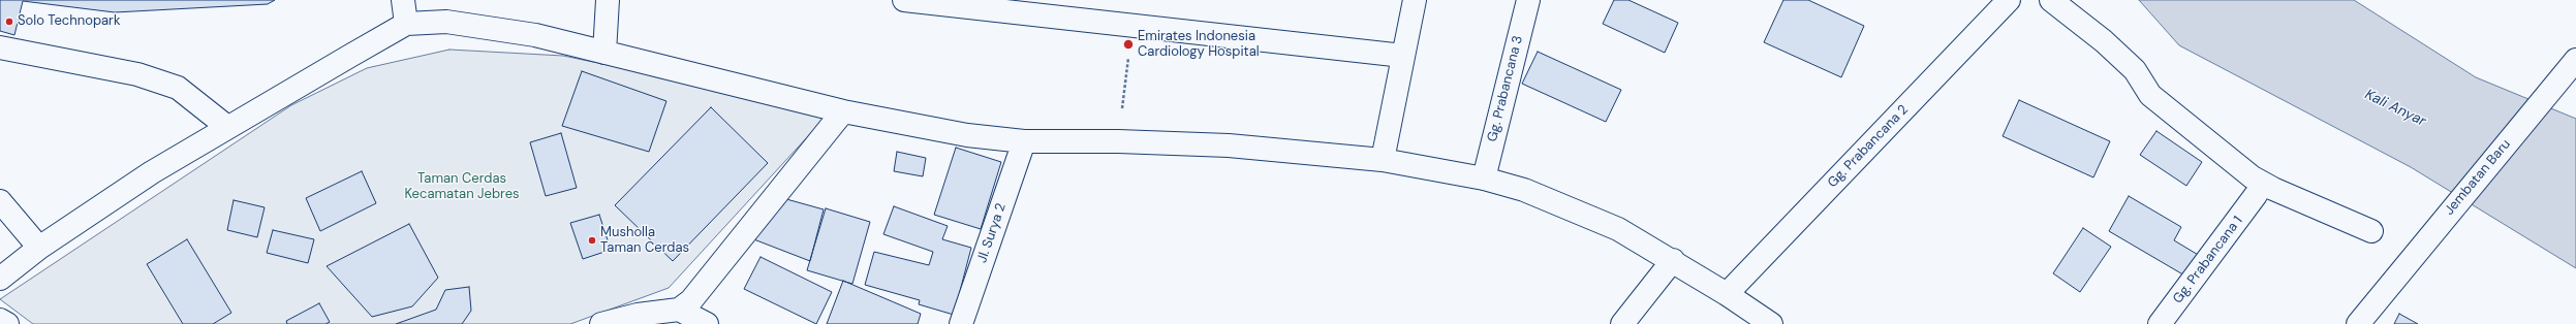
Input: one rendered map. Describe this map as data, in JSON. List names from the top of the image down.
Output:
{
  "streets": {
    "street": [
      "Gg. Prabancana 3",
      "Gg. Prabancana 2",
      "Jembatan Baru",
      "Jl. Surya 2",
      "Gg. Prabancana 1"
    ]
  },
  "water": ["Kali Anyar"],
  "parks": ["Taman Cerdas Kecamatan Jebres"],
  "places": ["Solo Technopark", "Emirates Indonesia Cardiology Hospital", "Musholla Taman Cerdas"]
}
